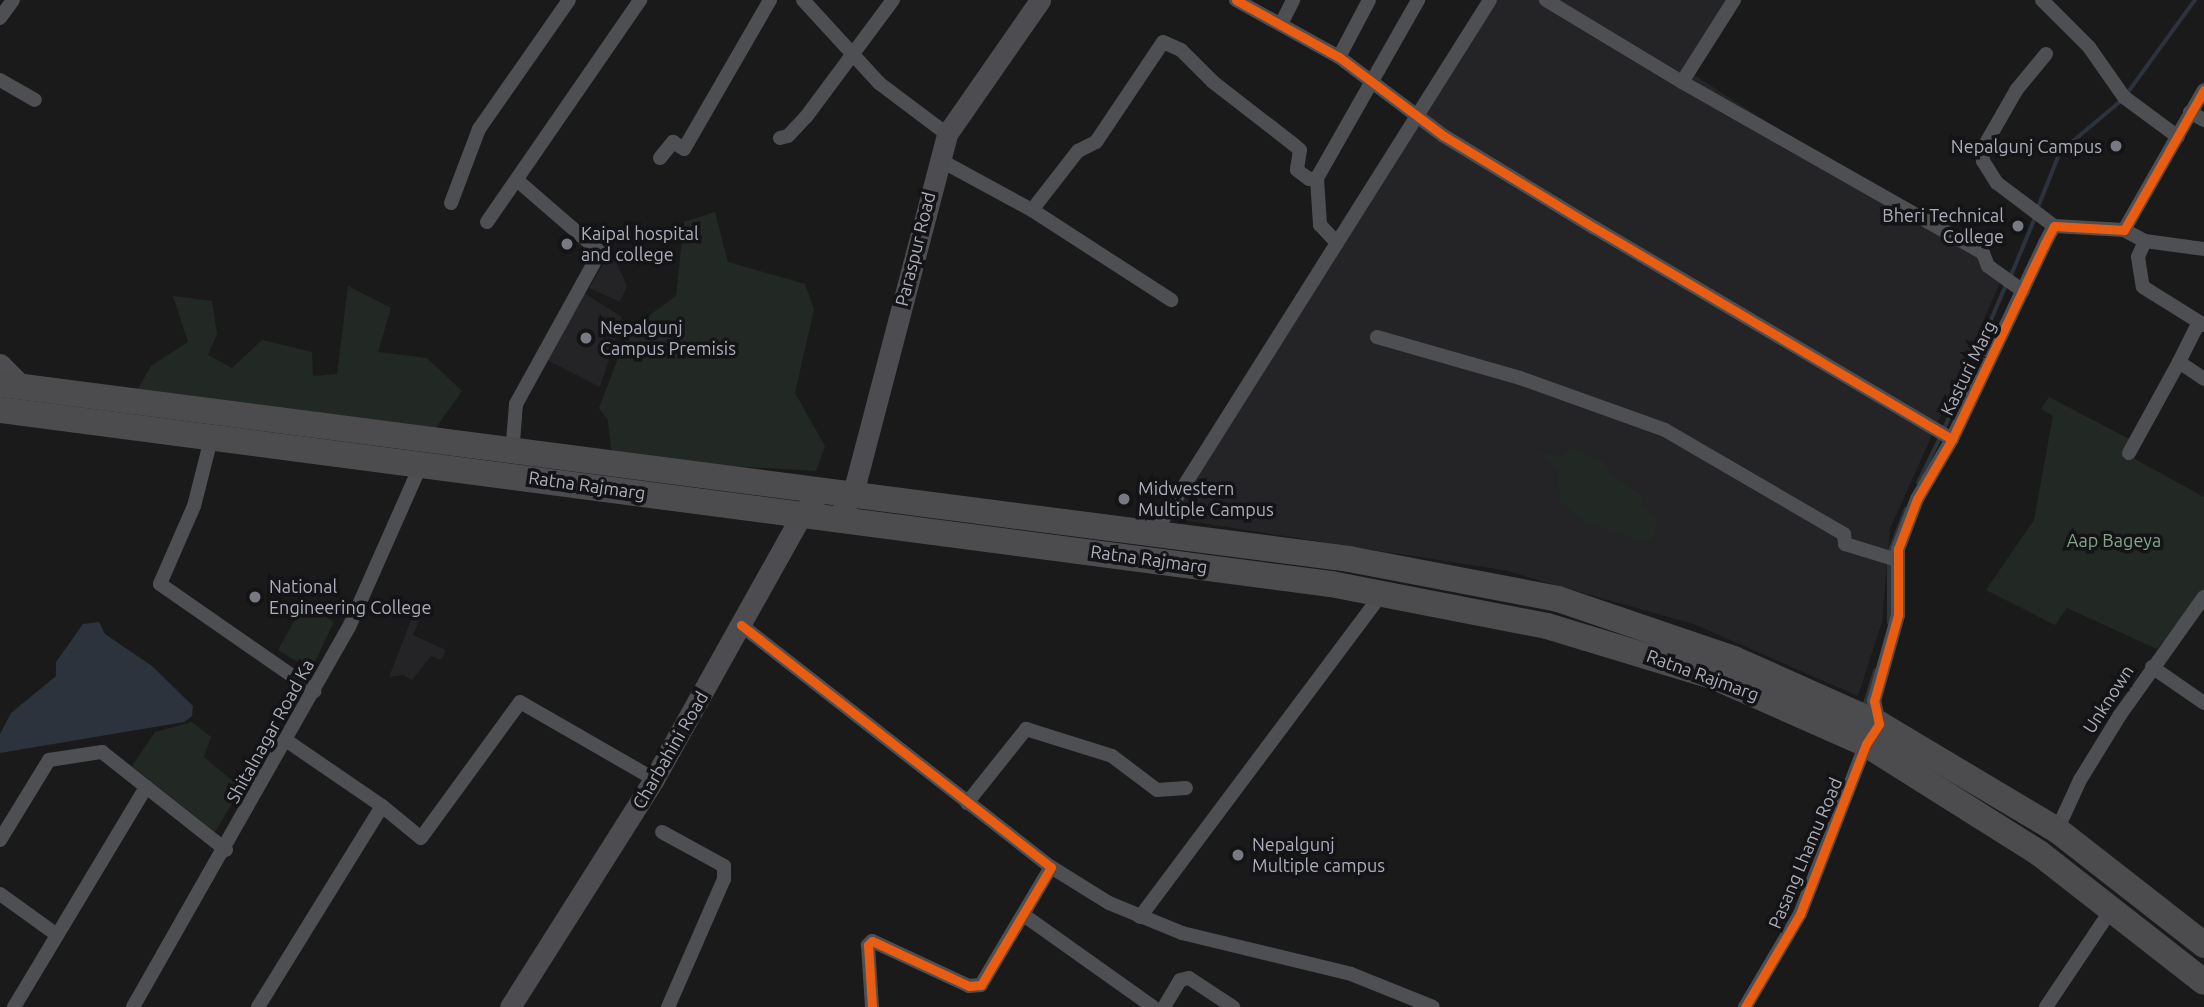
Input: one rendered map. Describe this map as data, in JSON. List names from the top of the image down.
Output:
{
  "streets": {
    "highway": ["Ratna Rajmarg"],
    "main road": ["Paraspur Road", "Charbahini Road"],
    "street": [
      "Kasturi Marg",
      "Unknown",
      "Shitalnagar Road Ka",
      "Pasang Lhamu Road"
    ]
  },
  "crossings": [
    ["Paraspur Road", "Ratna Rajmarg"],
    ["Kasturi Marg", "Ratna Rajmarg"],
    ["Kasturi Marg", "Pasang Lhamu Road"],
    ["Ratna Rajmarg", "Unknown"],
    ["Ratna Rajmarg", "Shitalnagar Road Ka"],
    ["Ratna Rajmarg", "Charbahini Road"],
    ["Ratna Rajmarg", "Pasang Lhamu Road"]
  ],
  "parks": ["Aap Bageya"],
  "places": [
    "Nepalgunj Campus",
    "Bheri Technical College",
    "Kaipal hospital and college",
    "Nepalgunj Campus Premisis",
    "Midwestern Multiple Campus",
    "National Engineering College",
    "Nepalgunj Multiple campus"
  ]
}
